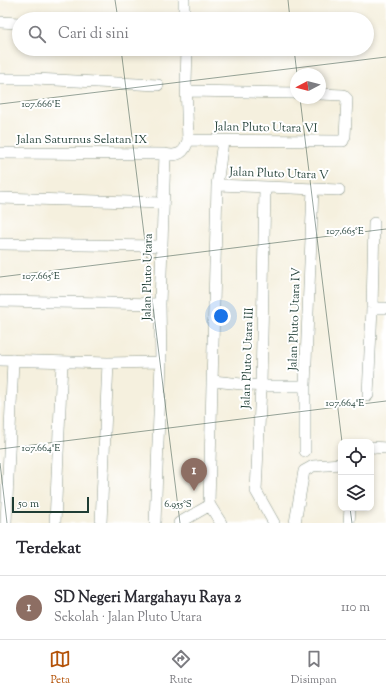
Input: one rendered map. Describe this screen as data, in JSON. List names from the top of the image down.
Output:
{
  "streets": {
    "street": [
      "Jalan Pluto Utara VI",
      "Jalan Saturnus Selatan IX",
      "Jalan Pluto Utara V",
      "Jalan Pluto Utara",
      "Jalan Pluto Utara IV",
      "Jalan Pluto Utara III"
    ]
  },
  "crossings": [
    ["Jalan Saturnus Selatan IX", "Jalan Pluto Utara"],
    ["Jalan Pluto Utara V", "Jalan Pluto Utara IV"],
    ["Jalan Pluto Utara V", "Jalan Pluto Utara III"]
  ],
  "scale_bar": "50 m",
  "north": "left",
  "page": {
    "search": "Cari di sini",
    "pins": "1",
    "scale": "50 m",
    "heading": "Terdekat",
    "list": [
      {
        "mark": "1",
        "name": "SD Negeri Margahayu Raya 2",
        "note": "Sekolah · Jalan Pluto Utara",
        "value": "110 m"
      }
    ],
    "nav": ["Peta", "Rute", "Disimpan"]
  },
  "coordinates": [
    "107.666°E",
    "107.665°E",
    "107.664°E",
    "6.955°S"
  ]
}
